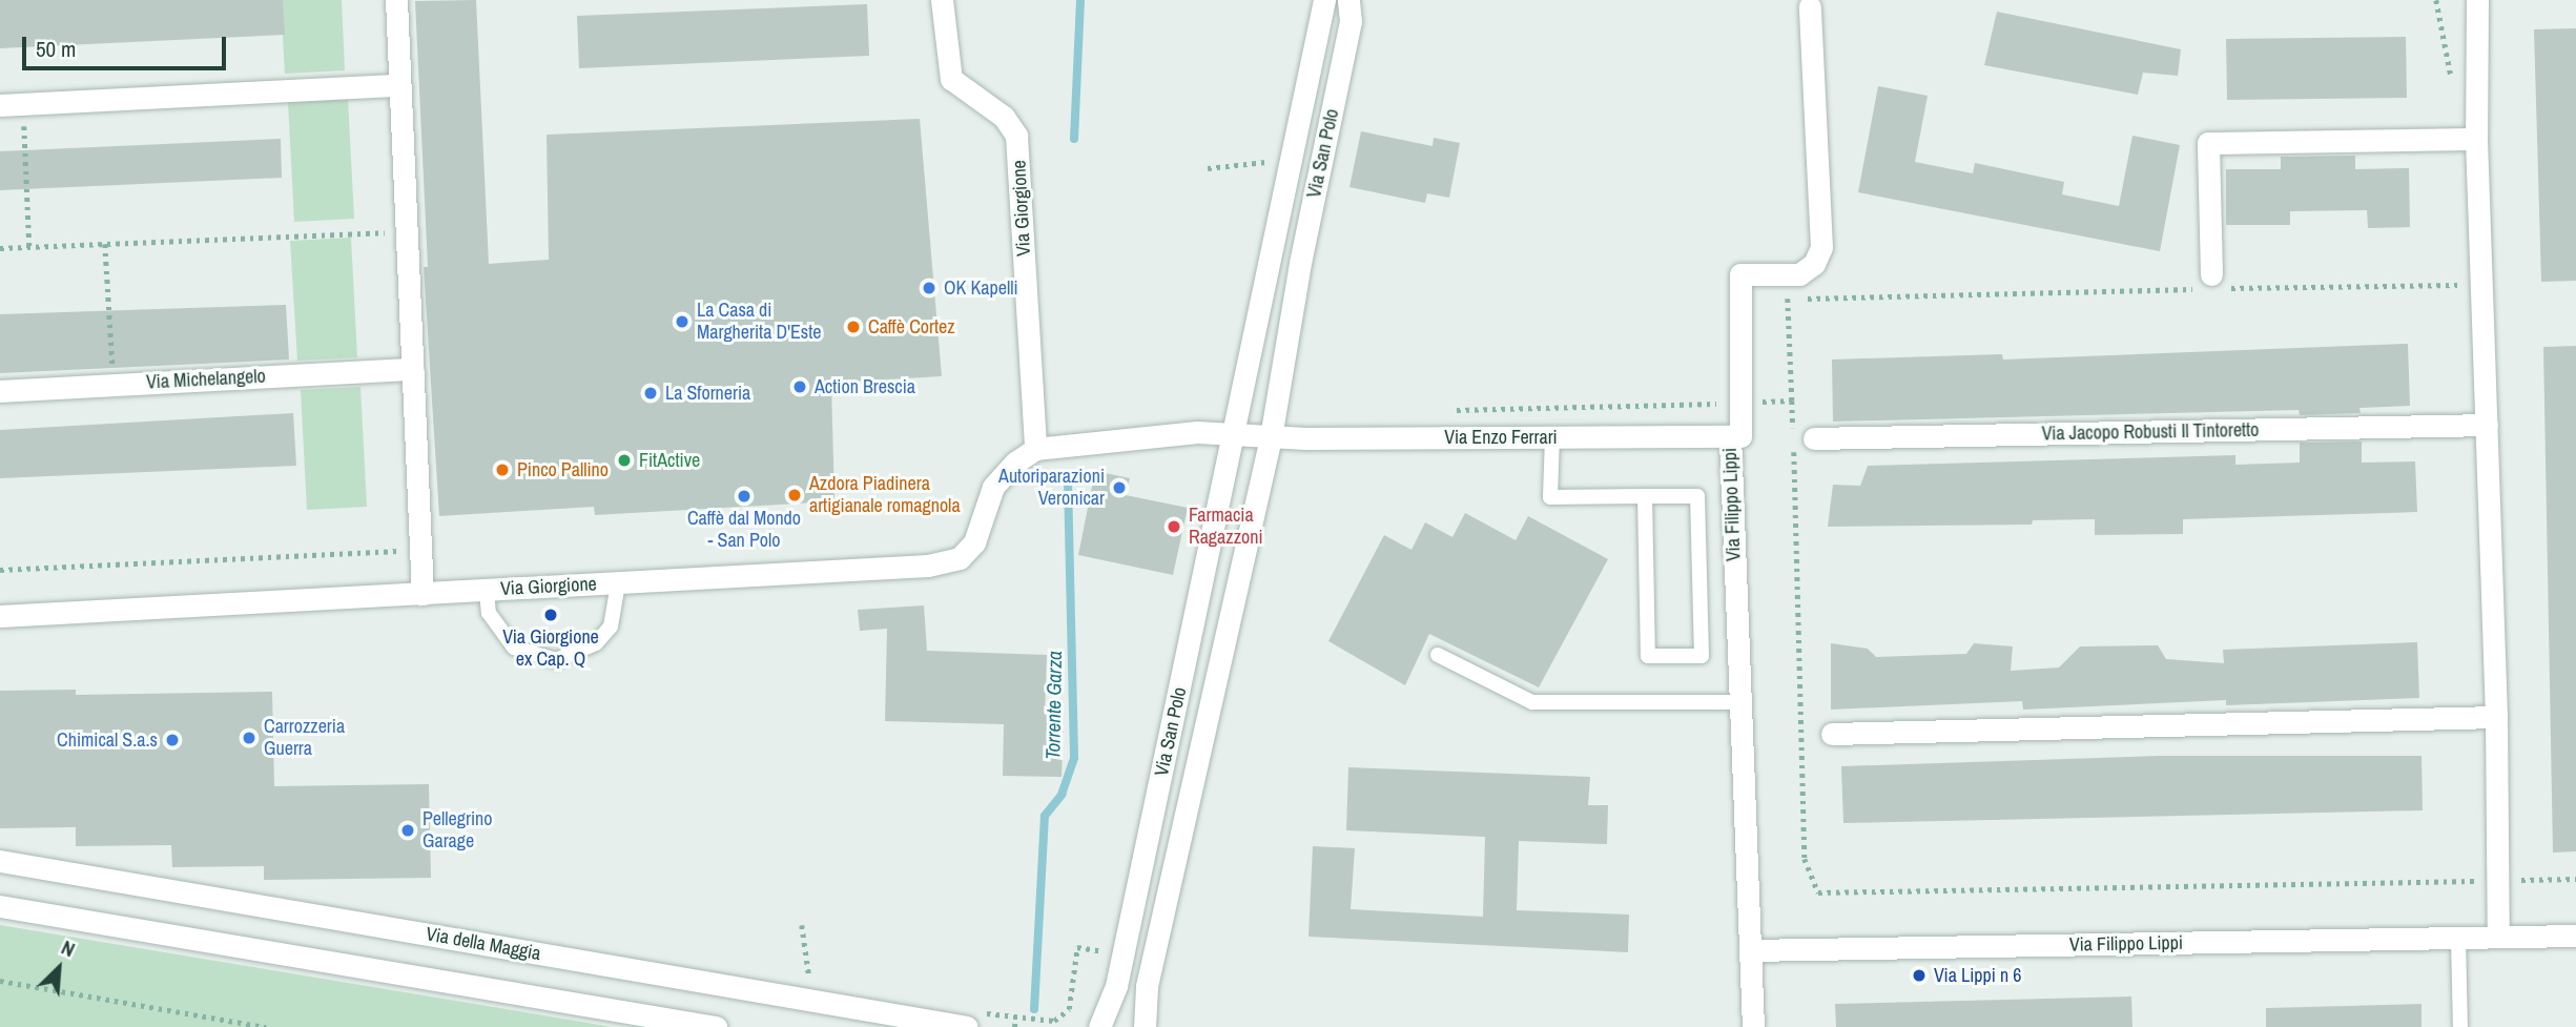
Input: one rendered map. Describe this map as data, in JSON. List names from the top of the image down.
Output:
{
  "streets": {
    "street": [
      "Via San Polo",
      "Via Giorgione",
      "Via Michelangelo",
      "Via Jacopo Robusti Il Tintoretto",
      "Via Enzo Ferrari",
      "Via Filippo Lippi",
      "Via della Maggia"
    ]
  },
  "crossings": [
    ["Via San Polo", "Via Enzo Ferrari"],
    ["Via Enzo Ferrari", "Via Filippo Lippi"]
  ],
  "water": ["Torrente Garza"],
  "places": [
    "OK Kapelli",
    "La Casa di Margherita D'Este",
    "Caffè Cortez",
    "Action Brescia",
    "La Sforneria",
    "FitActive",
    "Pinco Pallino",
    "Autoriparazioni Veronicar",
    "Azdora Piadinera artigianale romagnola",
    "Caffè dal Mondo - San Polo",
    "Farmacia Ragazzoni",
    "Via Giorgione ex Cap. Q",
    "Carrozzeria Guerra",
    "Chimical S.a.s",
    "Pellegrino Garage",
    "Via Lippi n 6"
  ],
  "scale_bar": "50 m",
  "north": "top right"
}
